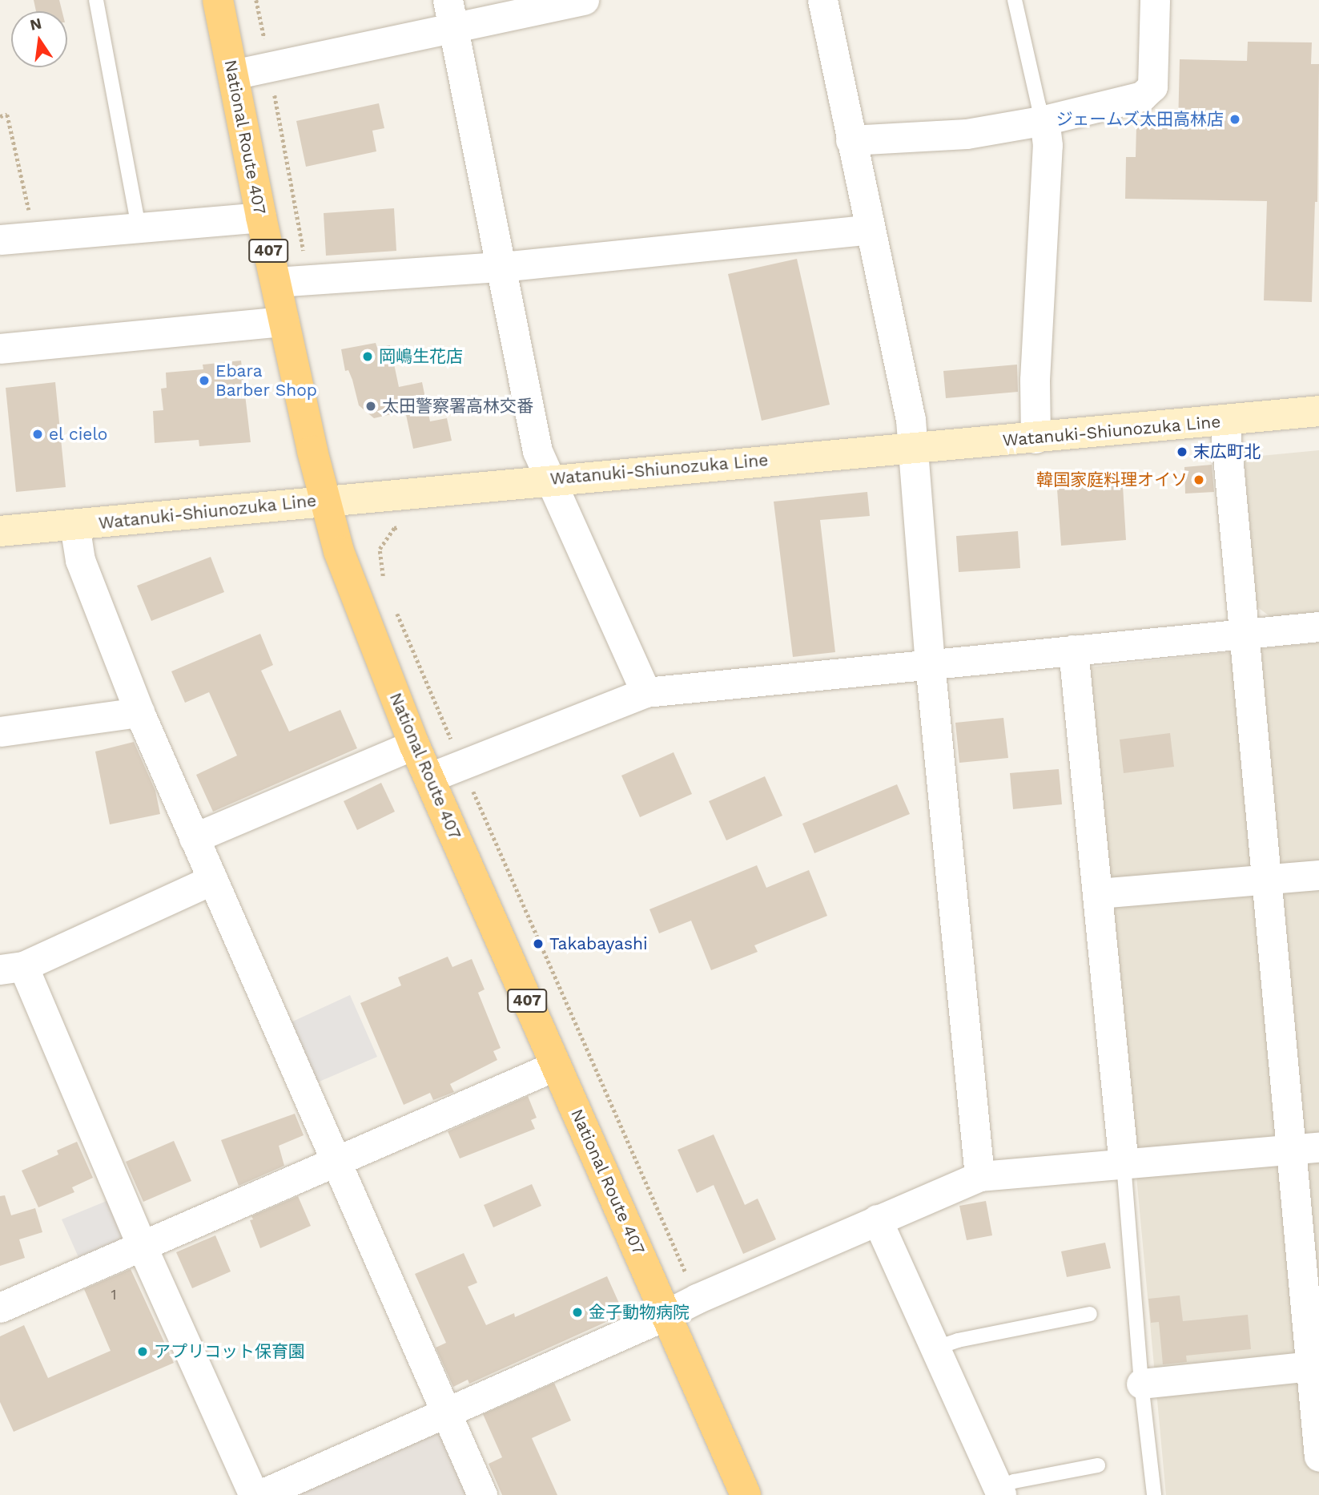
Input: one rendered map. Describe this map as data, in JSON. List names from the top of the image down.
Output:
{
  "streets": {
    "highway": ["National Route 407", "407"],
    "main road": ["Watanuki-Shiunozuka Line"]
  },
  "crossings": [
    ["National Route 407", "Watanuki-Shiunozuka Line"]
  ],
  "places": [
    "ジェームズ太田高林店",
    "岡嶋生花店",
    "Ebara Barber Shop",
    "太田警察署高林交番",
    "el cielo",
    "末広町北",
    "韓国家庭料理オイソ",
    "Takabayashi",
    "金子動物病院",
    "アプリコット保育園"
  ],
  "house_numbers": ["1"],
  "north": "top"
}
